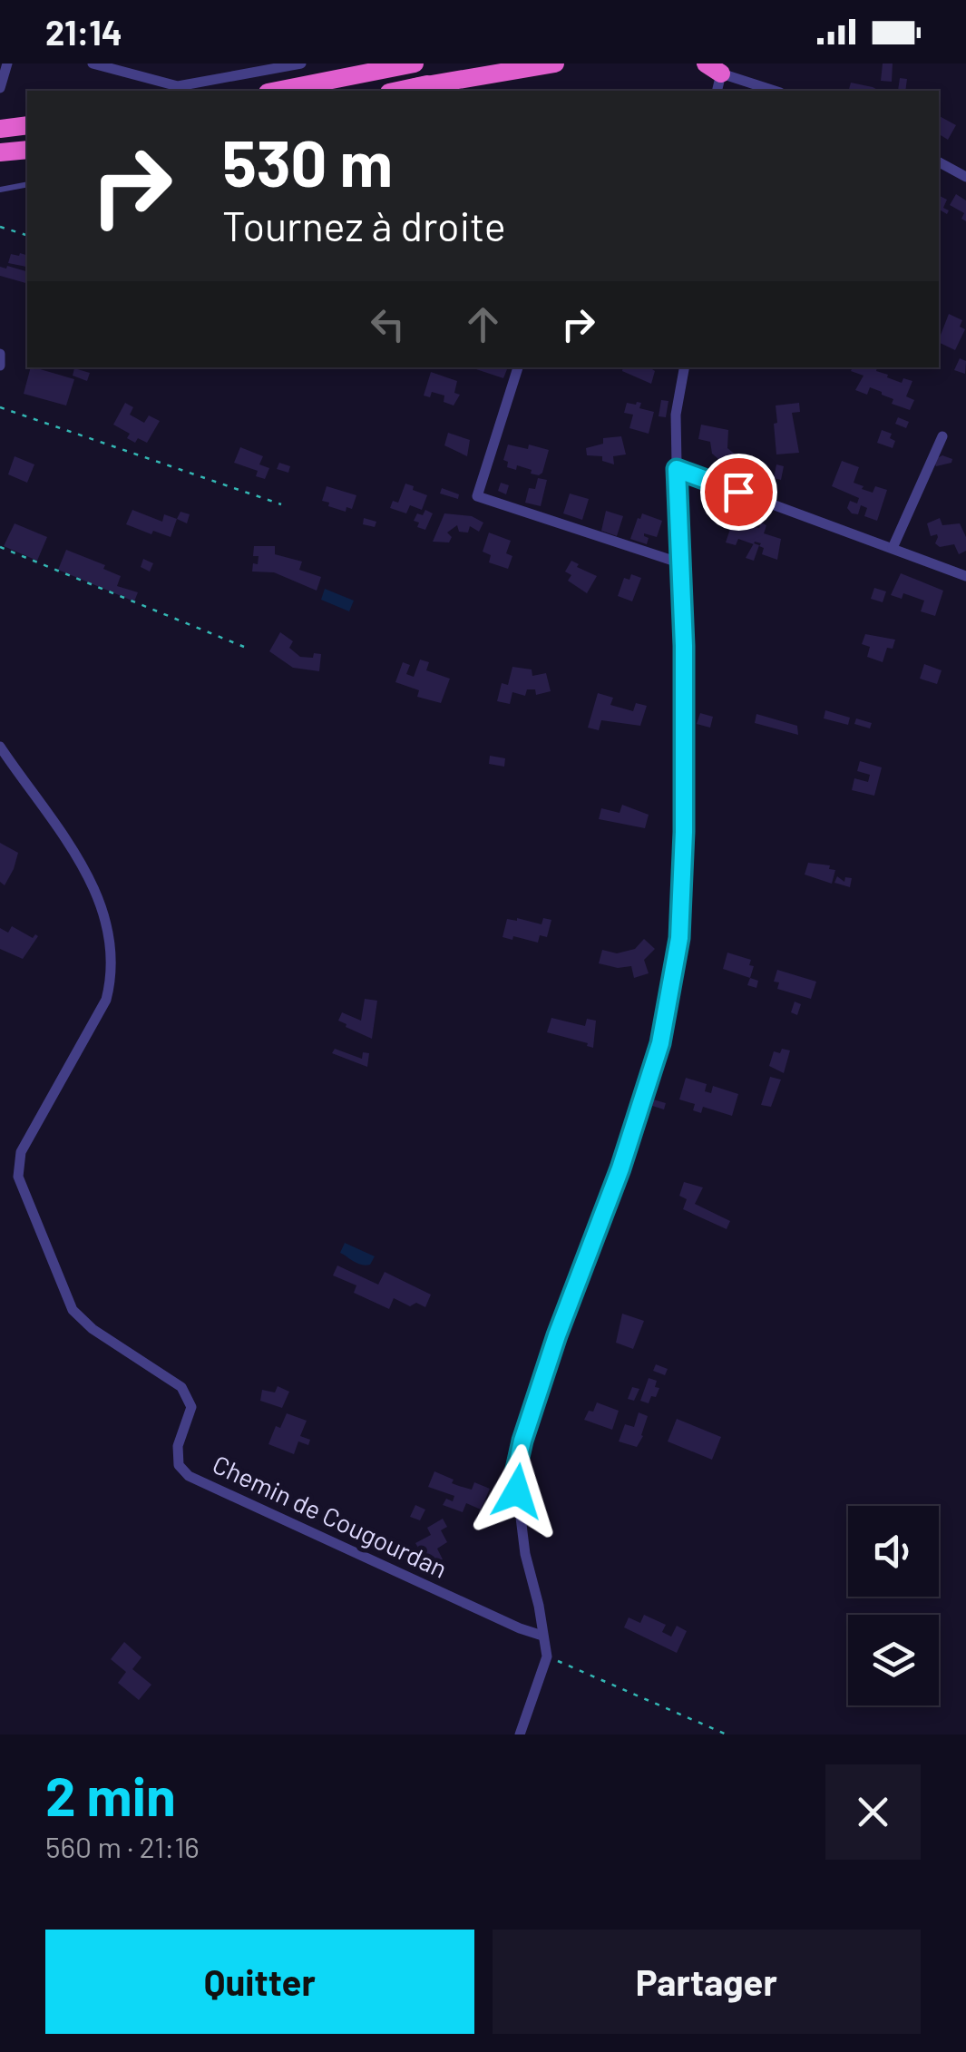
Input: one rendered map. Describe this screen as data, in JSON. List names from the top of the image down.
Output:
{
  "streets": {
    "street": ["Chemin de Cougourdan"]
  },
  "page": {
    "status": "21:14",
    "turn": ["530 m", "Tournez à droite"],
    "heading": ["2 min", "560 m · 21:16"],
    "buttons": ["Quitter", "Partager"]
  }
}
